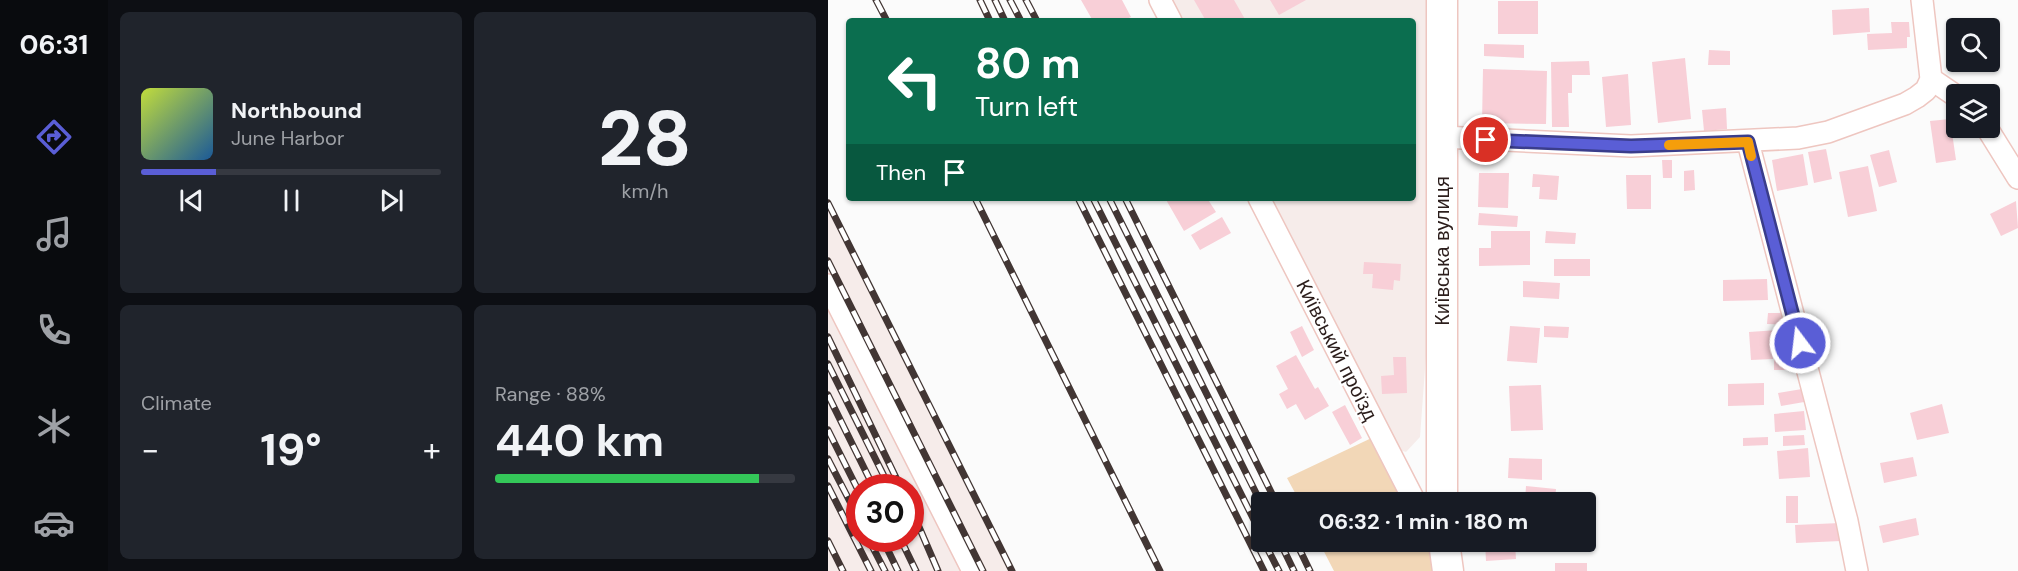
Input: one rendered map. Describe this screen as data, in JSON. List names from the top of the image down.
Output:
{
  "streets": {
    "street": ["Київська вулиця", "Київський проїзд"]
  },
  "page": {
    "tabs": "06:31",
    "tile": [
      ["28", "km/h"],
      "Climate",
      ["Range · 88%", "440 km"]
    ],
    "turn": ["80 m", "Turn left"],
    "song": ["Northbound", "June Harbor"],
    "then": "Then",
    "heat": ["−", "19°", "+"],
    "limit": "30",
    "trip": "06:32 · 1 min · 180 m"
  }
}
